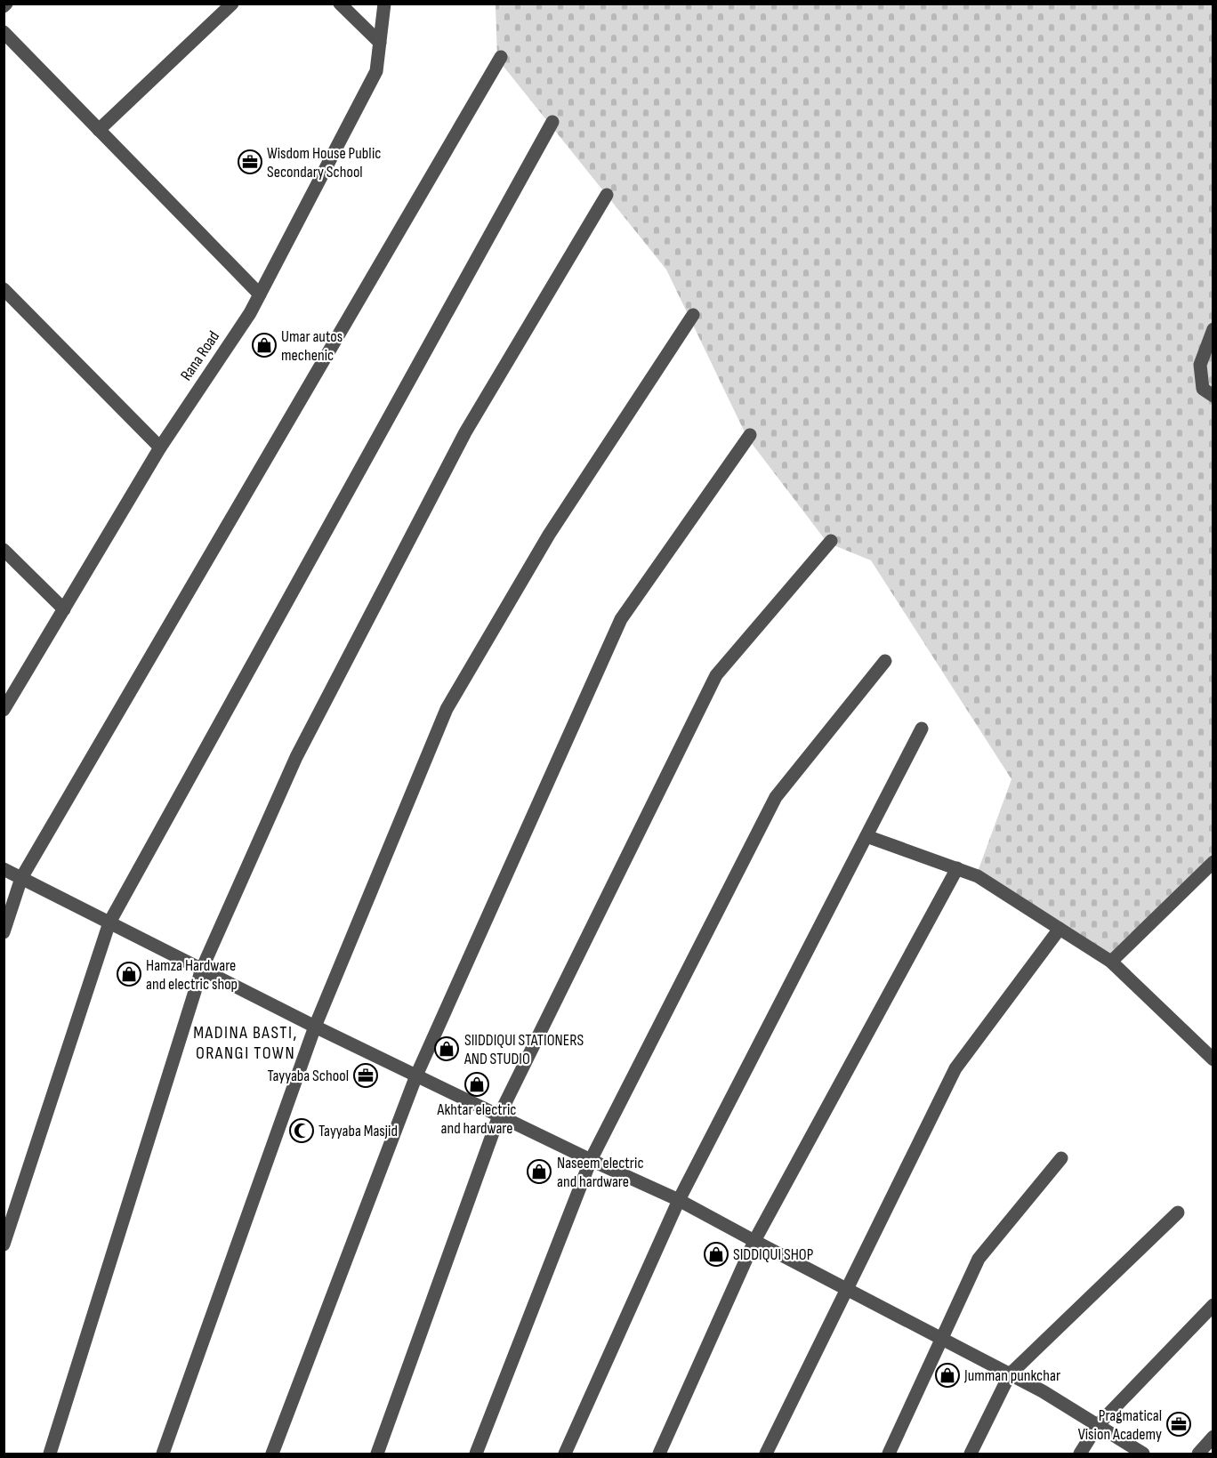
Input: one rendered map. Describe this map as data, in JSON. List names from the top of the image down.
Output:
{
  "streets": {
    "street": ["Rana Road"]
  },
  "districts": ["MADINA BASTI, ORANGI TOWN"],
  "places": {
    "office": ["Wisdom House Public Secondary School", "Tayyaba School", "Pragmatical Vision Academy"],
    "shop": [
      "Umar autos mechenic",
      "Hamza Hardware and electric shop",
      "SIIDDIQUI STATIONERS AND STUDIO",
      "Akhtar electric and hardware",
      "Naseem electric and hardware",
      "SIDDIQUI SHOP",
      "Jumman punkchar"
    ],
    "mosque": ["Tayyaba Masjid"]
  }
}
